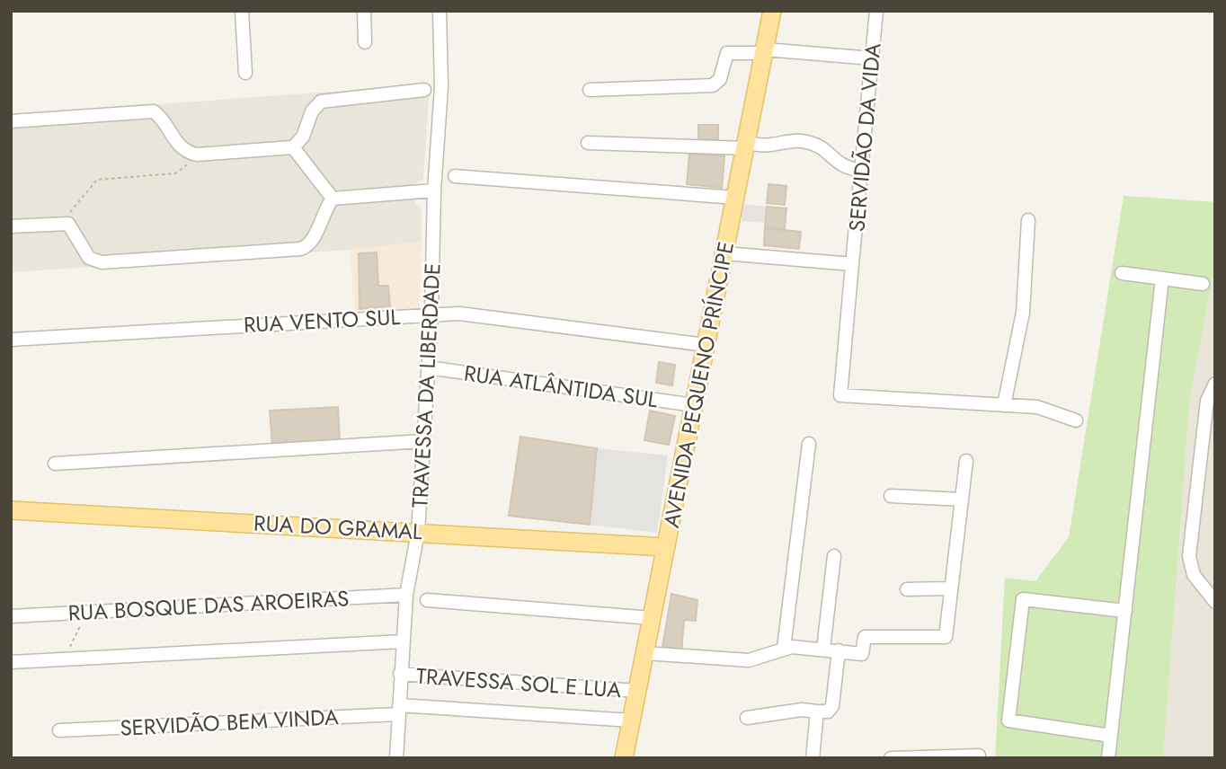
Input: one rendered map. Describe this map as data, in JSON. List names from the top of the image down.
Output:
{
  "streets": {
    "main road": ["AVENIDA PEQUENO PRÍNCIPE", "RUA DO GRAMAL"],
    "street": [
      "SERVIDÃO DA VIDA",
      "RUA VENTO SUL",
      "TRAVESSA DA LIBERDADE",
      "RUA ATLÂNTIDA SUL",
      "RUA BOSQUE DAS AROEIRAS",
      "TRAVESSA SOL E LUA",
      "SERVIDÃO BEM VINDA"
    ]
  },
  "crossings": [
    ["RUA VENTO SUL", "AVENIDA PEQUENO PRÍNCIPE"],
    ["RUA VENTO SUL", "TRAVESSA DA LIBERDADE"],
    ["AVENIDA PEQUENO PRÍNCIPE", "RUA ATLÂNTIDA SUL"],
    ["AVENIDA PEQUENO PRÍNCIPE", "RUA DO GRAMAL"],
    ["AVENIDA PEQUENO PRÍNCIPE", "TRAVESSA SOL E LUA"],
    ["AVENIDA PEQUENO PRÍNCIPE", "SERVIDÃO BEM VINDA"],
    ["TRAVESSA DA LIBERDADE", "RUA ATLÂNTIDA SUL"],
    ["TRAVESSA DA LIBERDADE", "RUA DO GRAMAL"],
    ["TRAVESSA DA LIBERDADE", "RUA BOSQUE DAS AROEIRAS"],
    ["TRAVESSA DA LIBERDADE", "TRAVESSA SOL E LUA"],
    ["TRAVESSA DA LIBERDADE", "SERVIDÃO BEM VINDA"]
  ]
}
